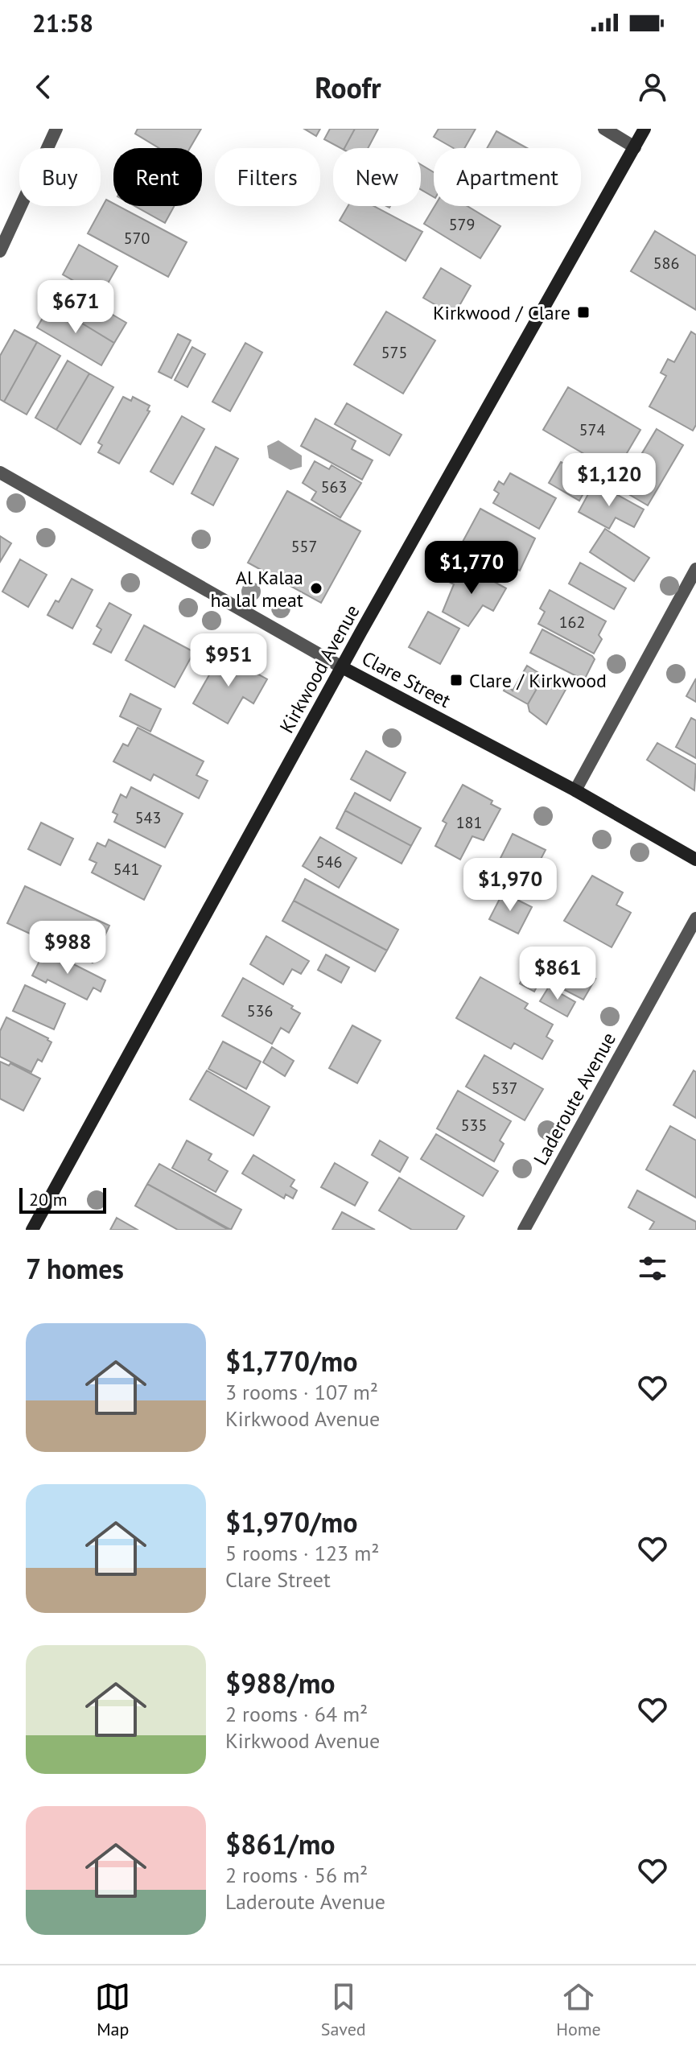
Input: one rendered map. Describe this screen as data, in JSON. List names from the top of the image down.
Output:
{
  "streets": {
    "main road": ["Kirkwood Avenue", "Clare Street"],
    "street": ["Laderoute Avenue"]
  },
  "crossings": [
    ["Kirkwood Avenue", "Clare Street"]
  ],
  "places": {
    "transit": ["Kirkwood / Clare", "Clare / Kirkwood"],
    "other": ["Al Kalaa ha lal meat"]
  },
  "house_numbers": [
    "579",
    "570",
    "586",
    "575",
    "574",
    "563",
    "557",
    "162",
    "543",
    "181",
    "546",
    "541",
    "536",
    "537",
    "535"
  ],
  "scale_bar": "20 m",
  "page": {
    "status": "21:58",
    "header": "Roofr",
    "chip": [
      "Buy",
      "Rent",
      "Filters",
      "New",
      "Apartment"
    ],
    "price": [
      "$671",
      "$1,120",
      "$1,770",
      "$951",
      "$1,970",
      "$988",
      "$861"
    ],
    "scale": "20 m",
    "heading": "7 homes",
    "list": [
      {
        "name": "$1,770/mo",
        "note": "3 rooms · 107 m² · Kirkwood Avenue"
      },
      {
        "name": "$1,970/mo",
        "note": "5 rooms · 123 m² · Clare Street"
      },
      {
        "name": "$988/mo",
        "note": "2 rooms · 64 m² · Kirkwood Avenue"
      },
      {
        "name": "$861/mo",
        "note": "2 rooms · 56 m² · Laderoute Avenue"
      }
    ],
    "tabs": ["Map", "Saved", "Home"]
  }
}
